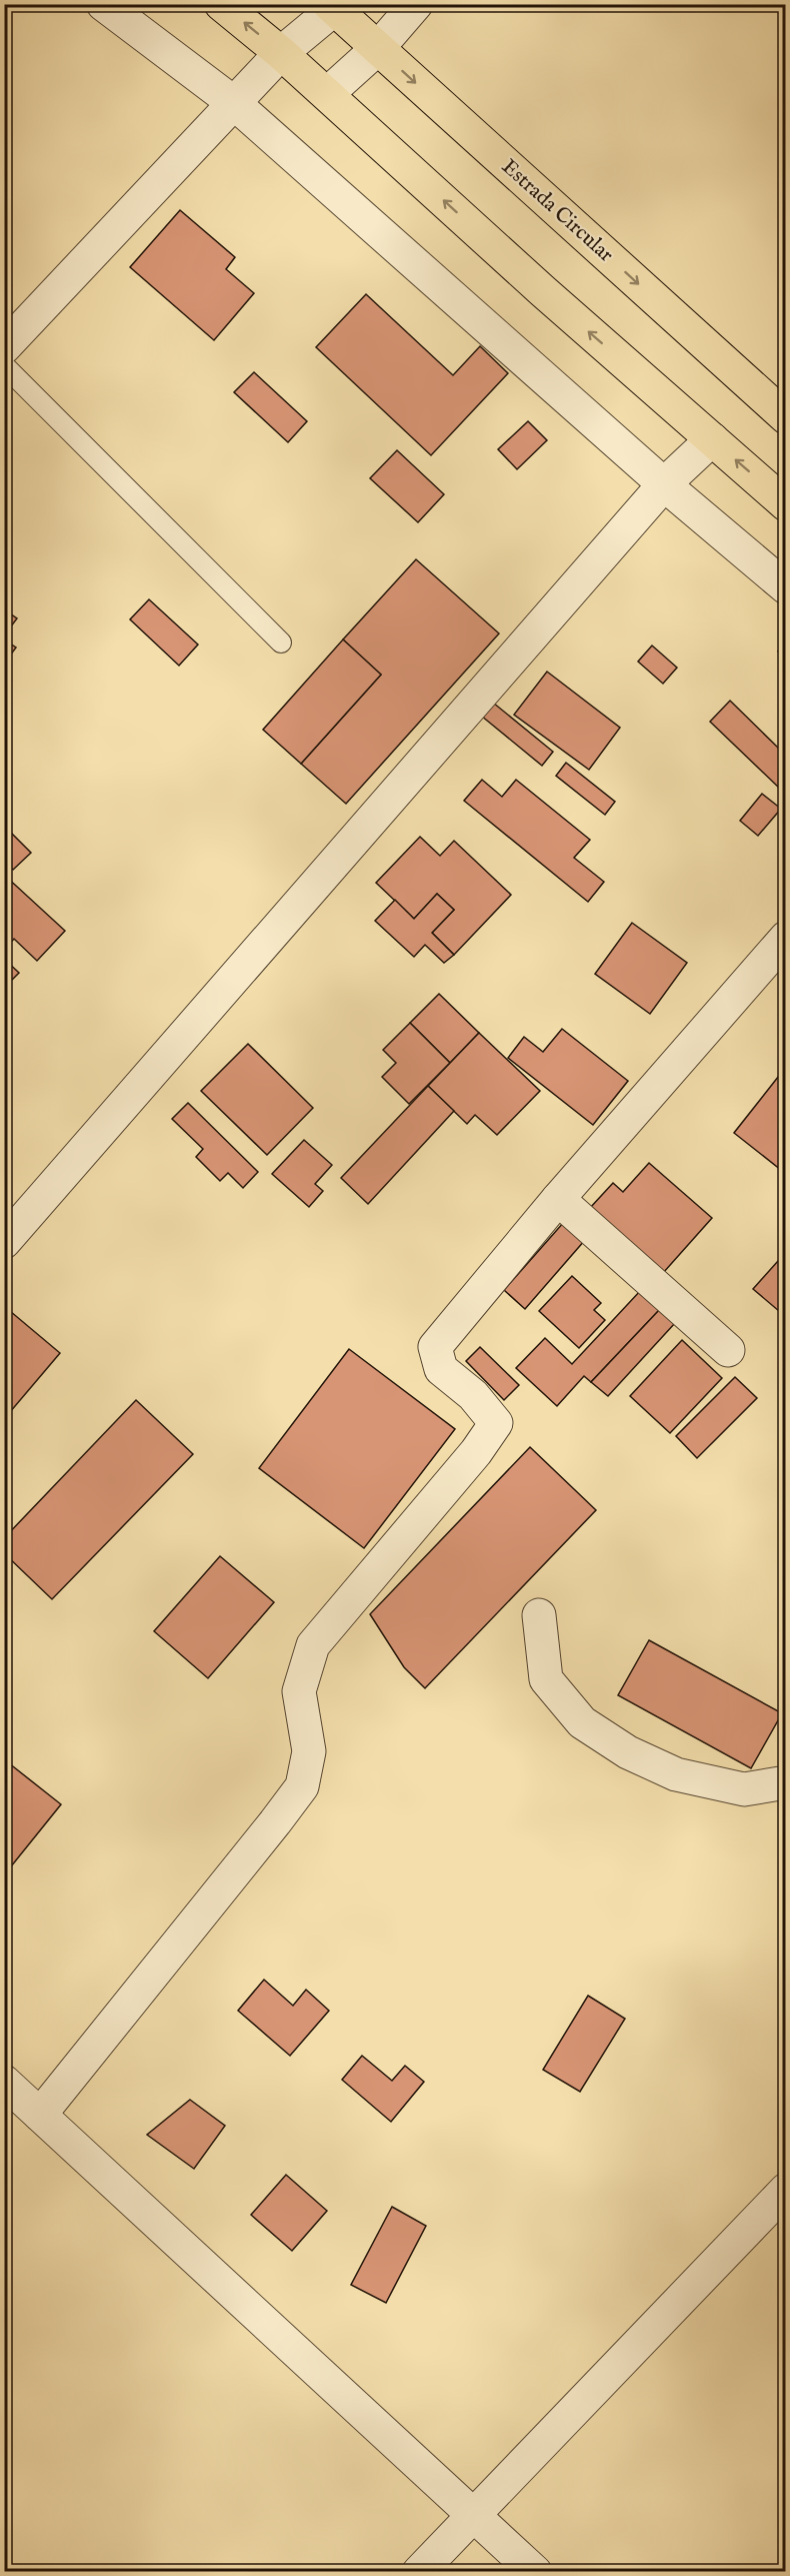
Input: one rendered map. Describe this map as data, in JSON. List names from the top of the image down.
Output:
{
  "streets": {
    "main road": ["Estrada Circular"]
  }
}
